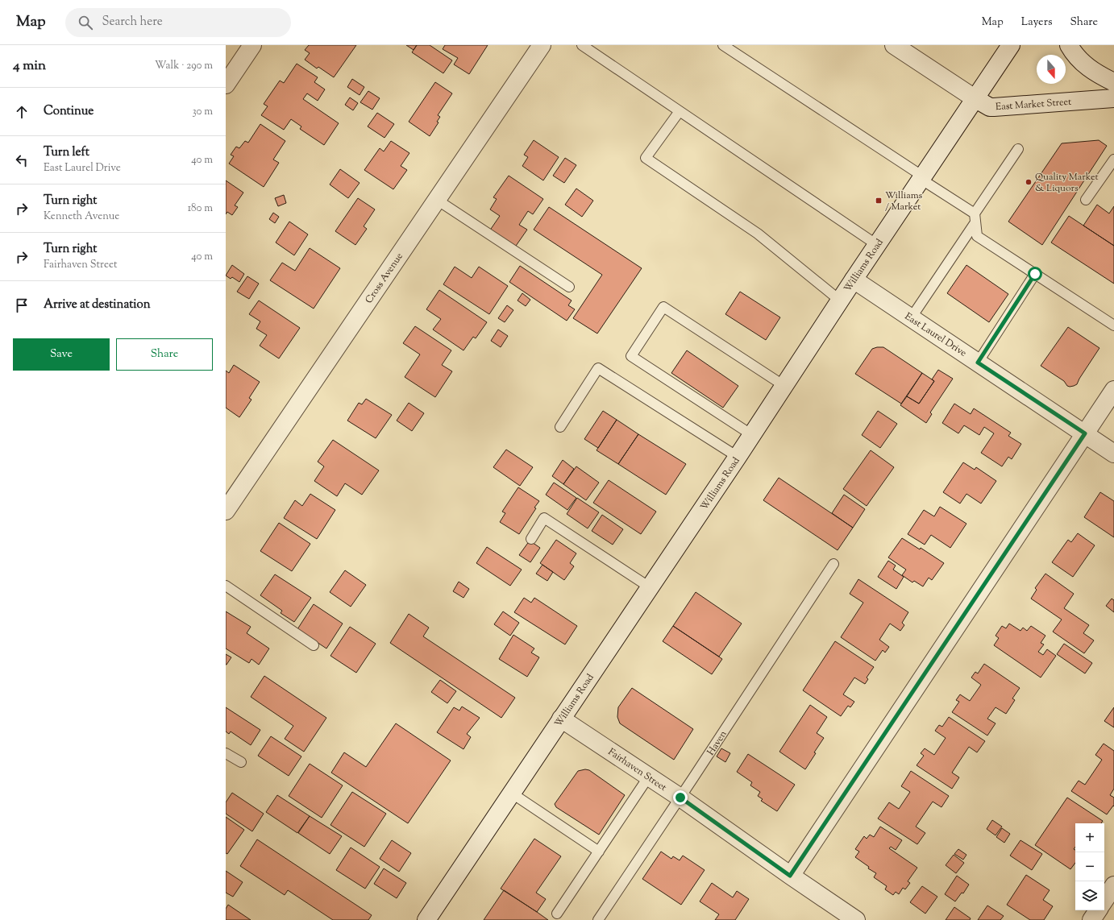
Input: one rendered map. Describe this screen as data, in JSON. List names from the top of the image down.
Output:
{
  "streets": {
    "street": [
      "East Market Street",
      "Williams Road",
      "Cross Avenue",
      "East Laurel Drive",
      "Fairhaven Street"
    ],
    "lane": ["Haven"]
  },
  "crossings": [
    ["East Market Street", "Williams Road"],
    ["Williams Road", "East Laurel Drive"],
    ["Williams Road", "Fairhaven Street"],
    ["Haven", "Fairhaven Street"]
  ],
  "places": {
    "other": ["Quality Market & Liquors"],
    "transit": ["Williams / Market"]
  },
  "north": "bottom",
  "page": {
    "header": "Map",
    "search": "Search here",
    "nav": ["Map", "Layers", "Share"],
    "heading": ["4 min", "Walk · 290 m"],
    "list": [
      ["Continue", "30 m"],
      ["Turn left", "East Laurel Drive", "40 m"],
      ["Turn right", "Kenneth Avenue", "180 m"],
      ["Turn right", "Fairhaven Street", "40 m"],
      "Arrive at destination"
    ],
    "buttons": ["Save", "Share"],
    "map_buttons": ["+", "−"]
  }
}
